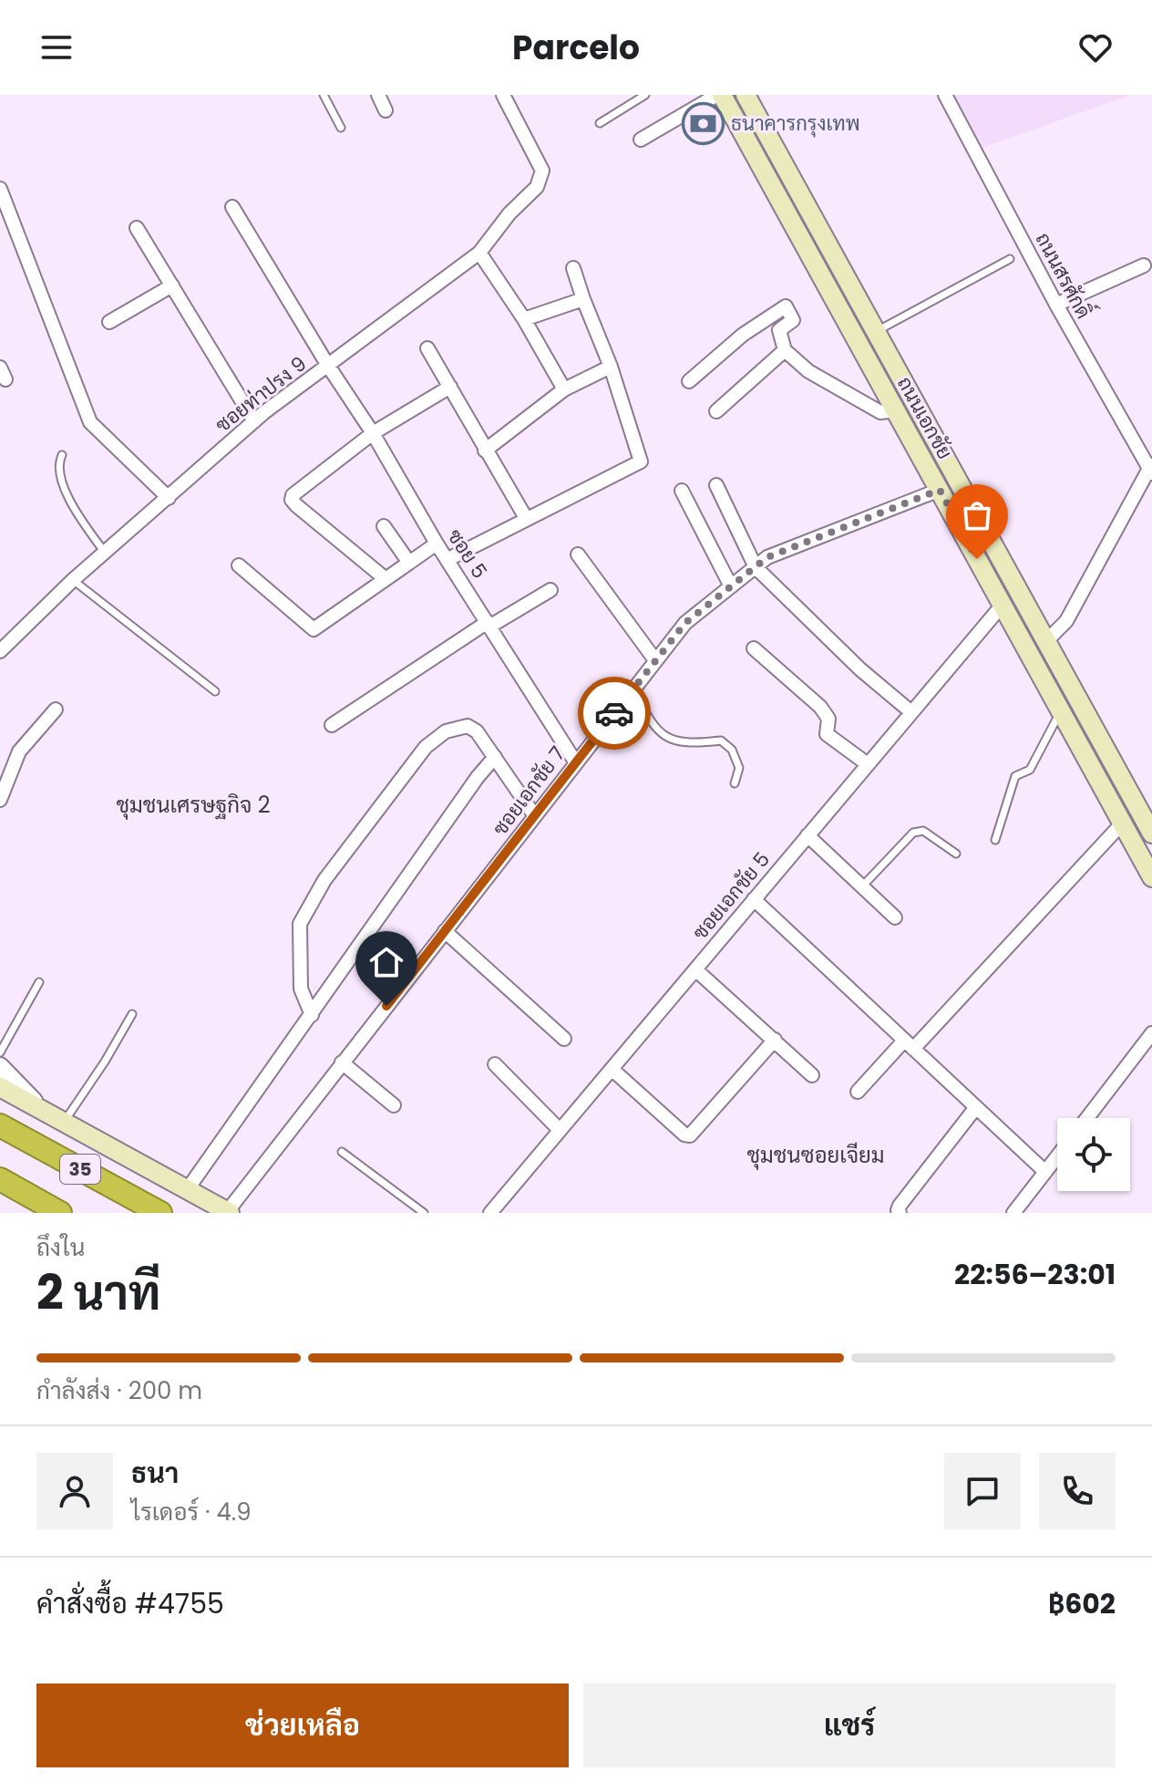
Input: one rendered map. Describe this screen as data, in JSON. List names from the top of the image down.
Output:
{
  "streets": {
    "highway": ["35"],
    "main road": ["ถนนเอกชัย"],
    "street": [
      "ถนนสรศักดิ์",
      "ซอยท่าปรง 9",
      "ซอย 5",
      "ซอยเอกชัย 7",
      "ซอยเอกชัย 5"
    ]
  },
  "crossings": [
    ["ซอยท่าปรง 9", "ซอย 5"],
    ["ถนนเอกชัย", "ซอยเอกชัย 7"],
    ["ถนนเอกชัย", "ซอยเอกชัย 5"],
    ["ซอย 5", "ซอยเอกชัย 7"],
    ["ซอยเอกชัย 7", "35"]
  ],
  "districts": ["ชุมชนเศรษฐกิจ 2", "ชุมชนซอยเจียม"],
  "places": {
    "bank": ["ธนาคารกรุงเทพ"]
  },
  "page": {
    "header": "Parcelo",
    "heading": ["2 นาที", "ถึงใน", "22:56–23:01"],
    "panel": [
      "ธนา",
      "ไรเดอร์ · 4.9",
      "คำสั่งซื้อ #4755",
      "฿602"
    ],
    "bar": "กำลังส่ง · 200 m",
    "buttons": ["ช่วยเหลือ", "แชร์"]
  }
}
